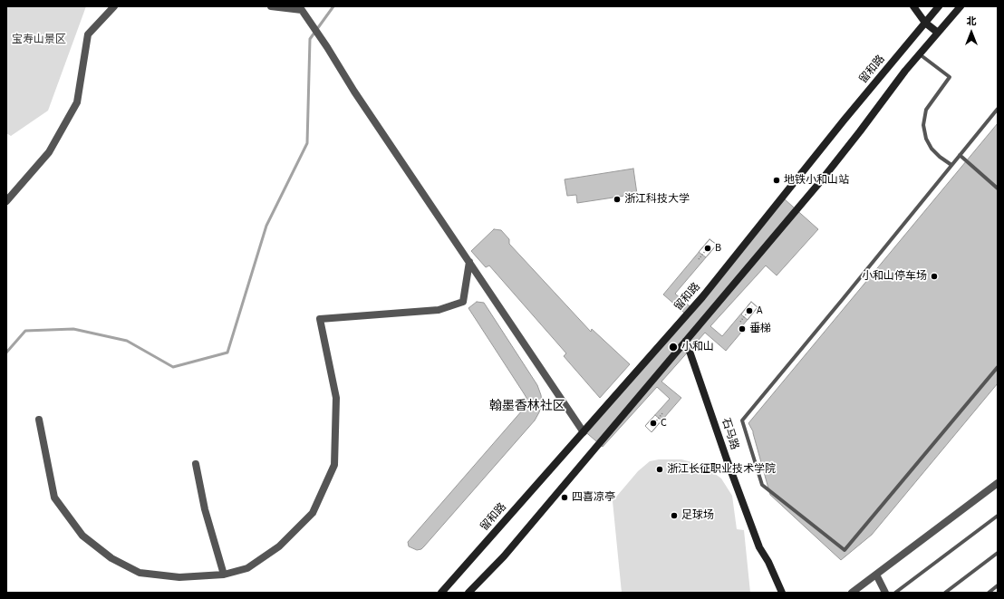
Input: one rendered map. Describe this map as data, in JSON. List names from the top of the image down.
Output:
{
  "streets": {
    "main road": ["留和路", "石马路"]
  },
  "districts": ["翰墨香林社区"],
  "parks": ["宝寿山景区"],
  "places": [
    "地铁小和山站",
    "浙江科技大学",
    "B",
    "小和山停车场",
    "A",
    "垂梯",
    "小和山",
    "C",
    "浙江长征职业技术学院",
    "四喜凉亭",
    "足球场"
  ],
  "north": "top"
}
